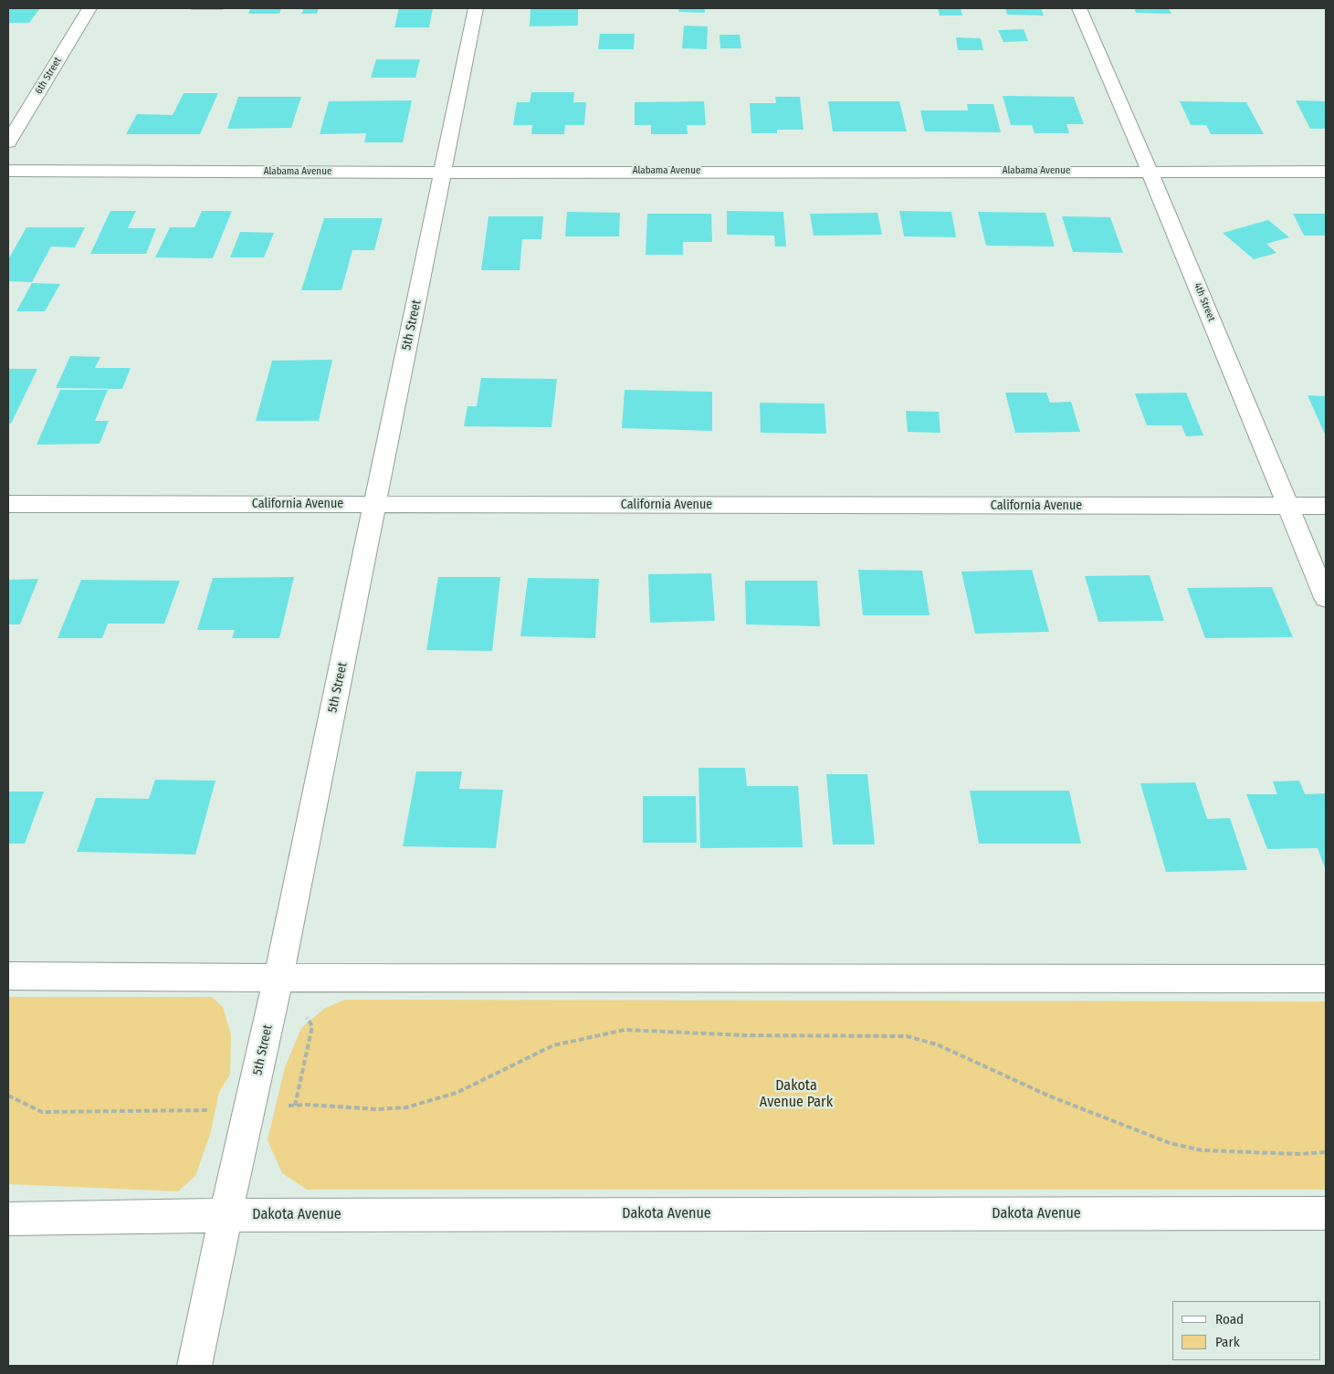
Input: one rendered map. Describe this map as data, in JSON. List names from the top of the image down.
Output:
{
  "streets": {
    "street": [
      "6th Street",
      "Alabama Avenue",
      "4th Street",
      "5th Street",
      "California Avenue",
      "Dakota Avenue"
    ]
  },
  "crossings": [
    ["Alabama Avenue", "4th Street"],
    ["Alabama Avenue", "5th Street"],
    ["4th Street", "California Avenue"],
    ["5th Street", "California Avenue"],
    ["5th Street", "Dakota Avenue"]
  ],
  "parks": ["Dakota Avenue Park"],
  "legend": ["Road", "Park"]
}
